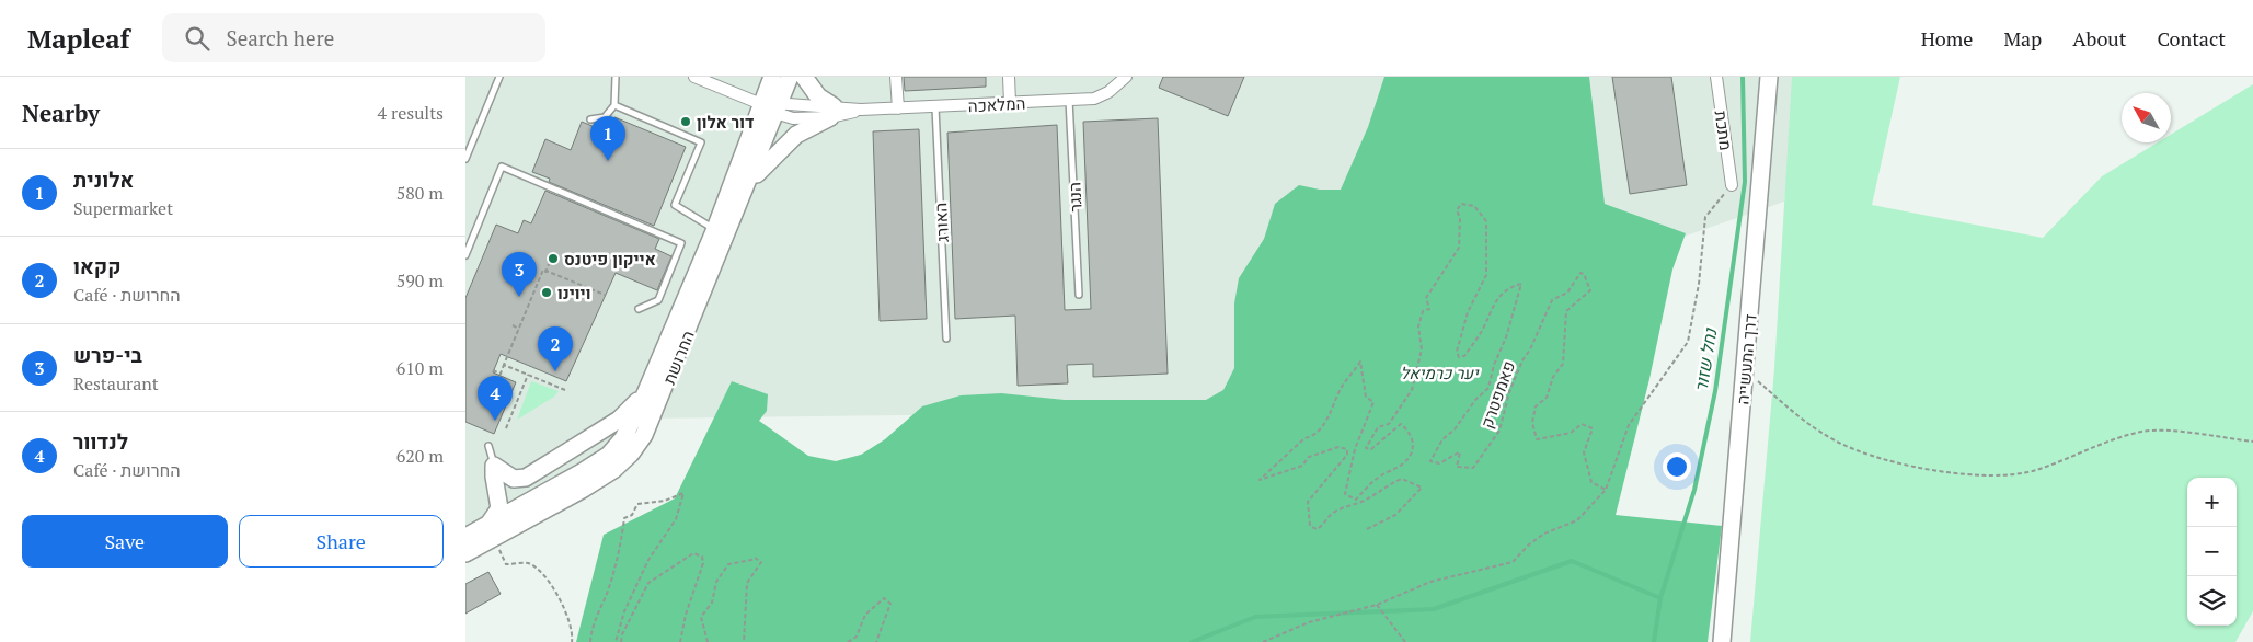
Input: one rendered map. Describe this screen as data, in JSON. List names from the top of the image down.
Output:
{
  "streets": {
    "street": [
      "המלאכה",
      "מתכת",
      "החרושת",
      "דרך התעשייה"
    ],
    "lane": ["הנגר", "האורג"],
    "path": ["פאמפטרק"]
  },
  "crossings": [
    ["המלאכה", "הנגר"],
    ["המלאכה", "האורג"],
    ["המלאכה", "החרושת"]
  ],
  "water": ["נחל שזור"],
  "parks": ["יער כרמיאל"],
  "places": ["דור אלון", "אייקון פיטנס", "ויוינו"],
  "north": "top left",
  "page": {
    "header": "Mapleaf",
    "search": "Search here",
    "nav": [
      "Home",
      "Map",
      "About",
      "Contact"
    ],
    "heading": ["Nearby", "4 results"],
    "pins": [
      "1",
      "3",
      "2",
      "4"
    ],
    "list": [
      {
        "mark": "1",
        "name": "אלונית",
        "note": "Supermarket",
        "value": "580 m"
      },
      {
        "mark": "2",
        "name": "קקאו",
        "note": "Café · החרושת",
        "value": "590 m"
      },
      {
        "mark": "3",
        "name": "בי-פרש",
        "note": "Restaurant",
        "value": "610 m"
      },
      {
        "mark": "4",
        "name": "לנדוור",
        "note": "Café · החרושת",
        "value": "620 m"
      }
    ],
    "map_buttons": ["+", "−"],
    "buttons": ["Save", "Share"]
  }
}
